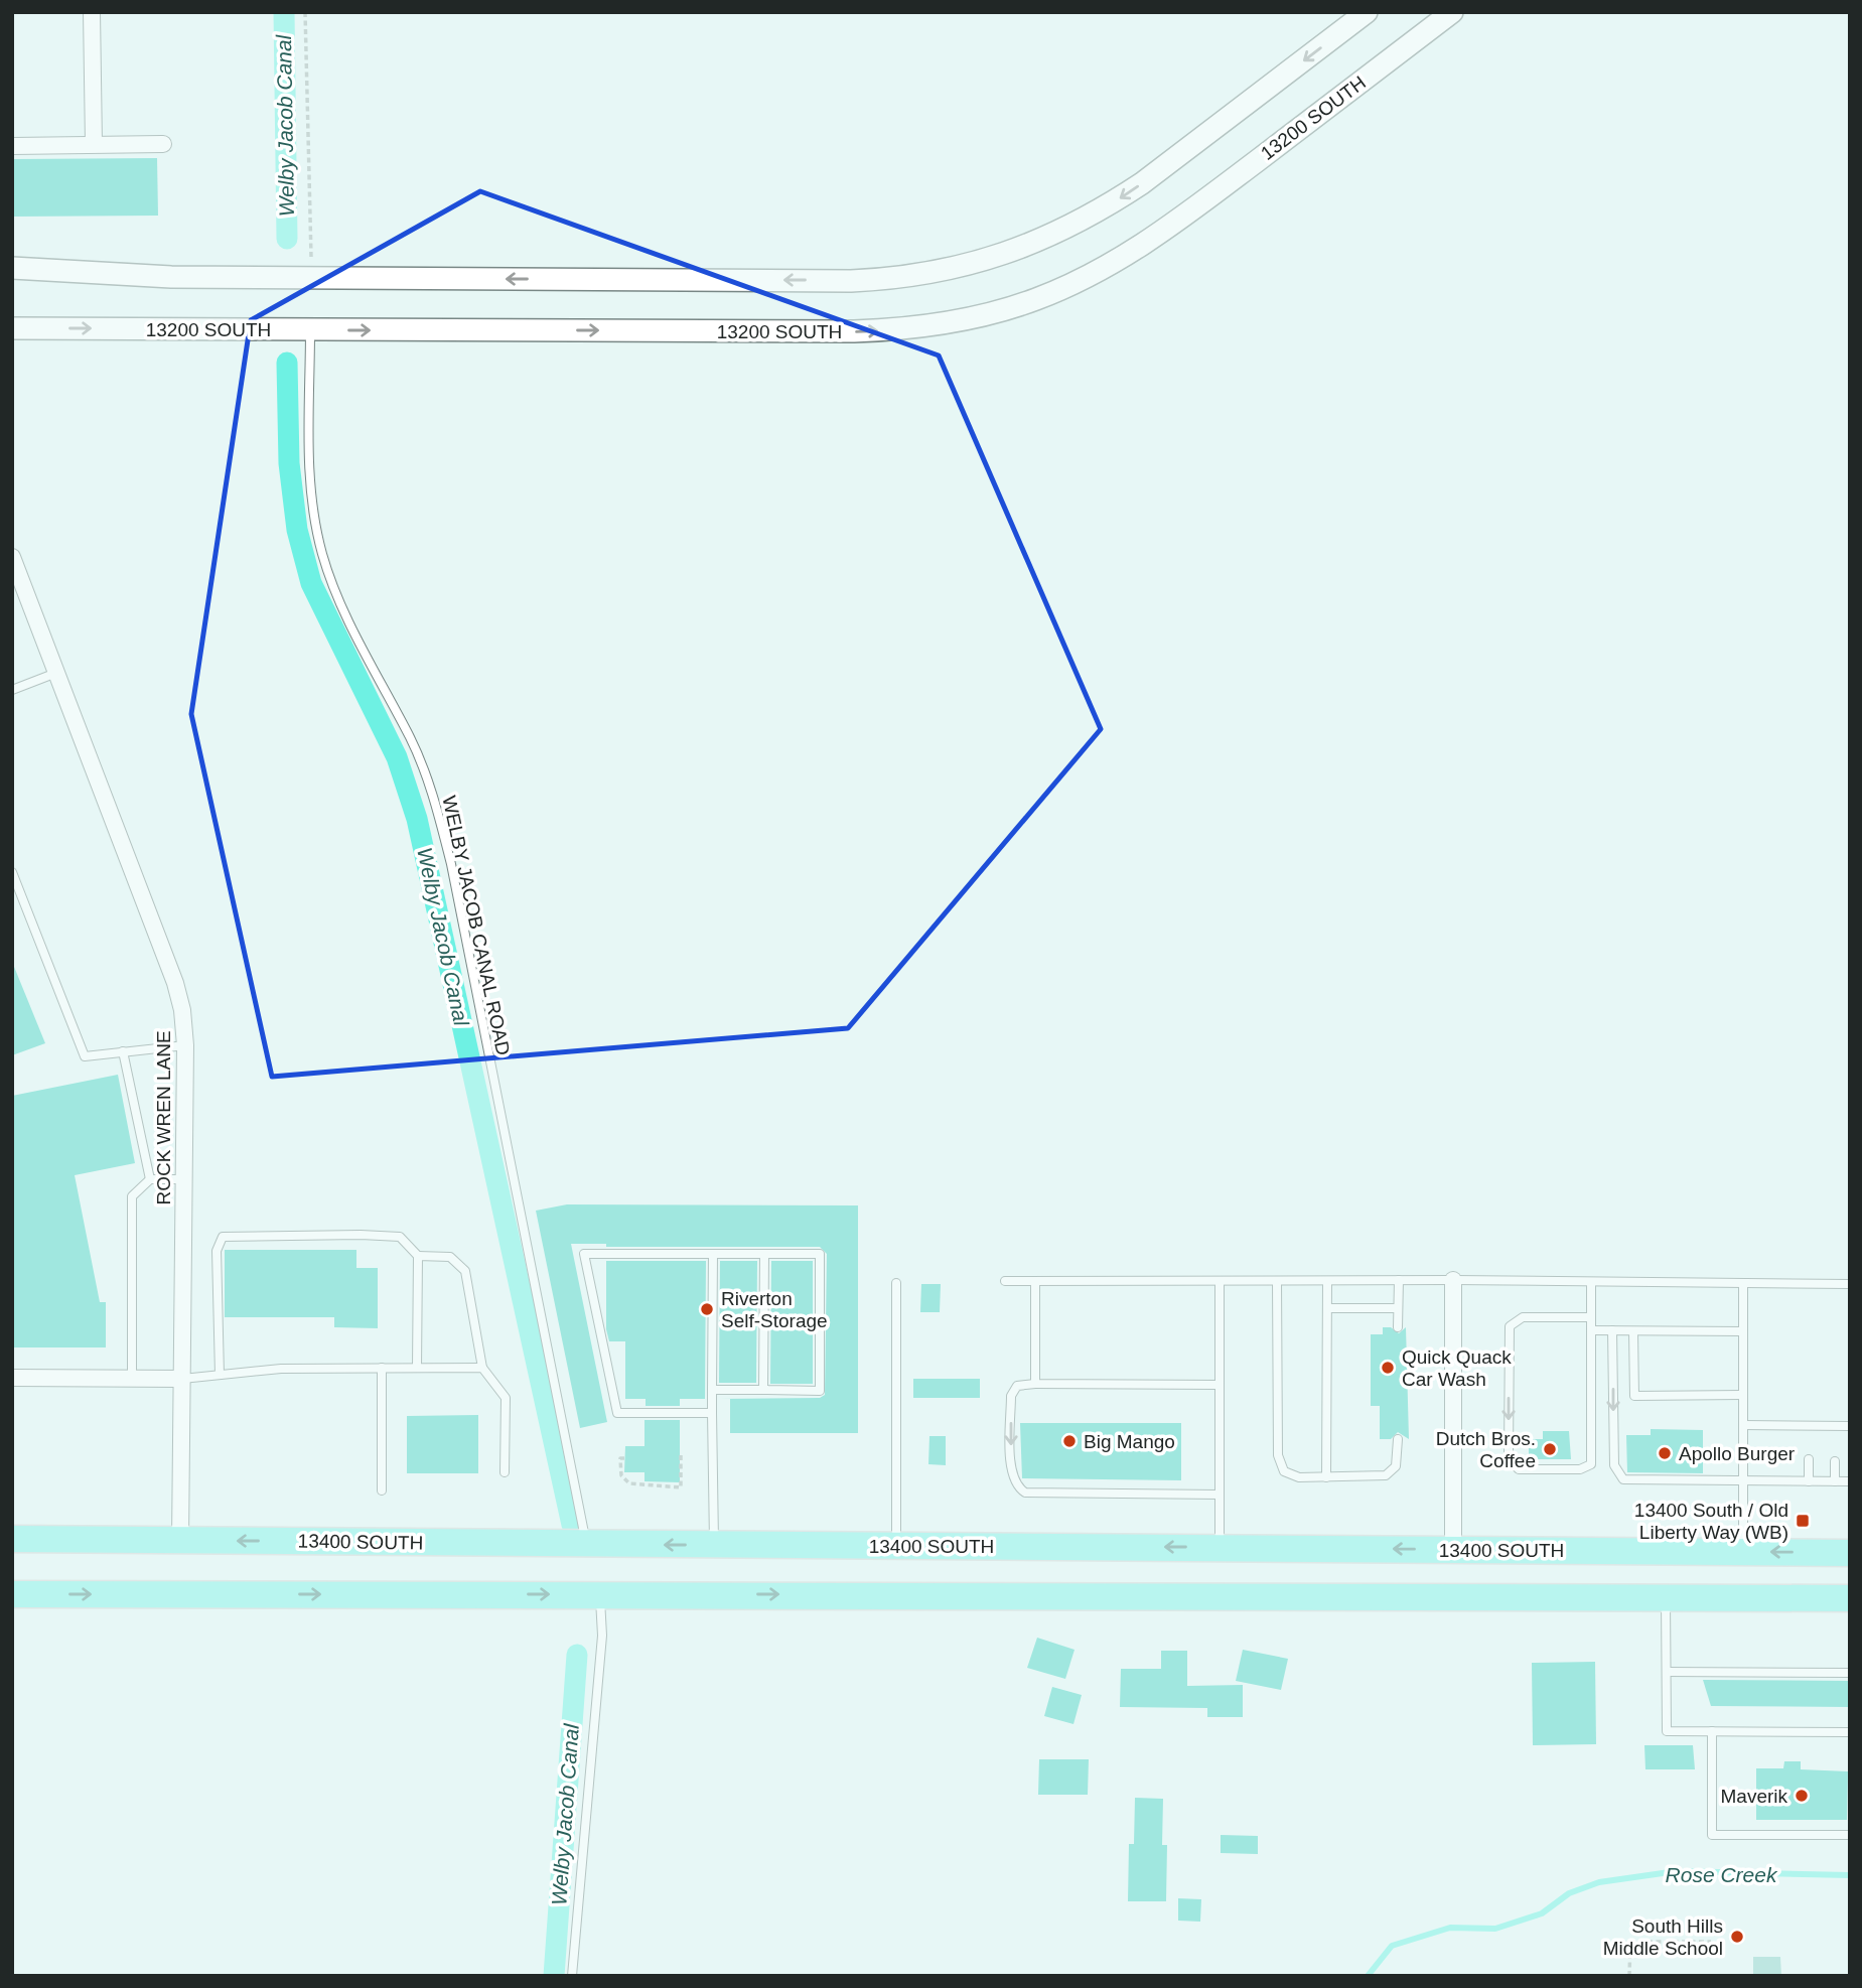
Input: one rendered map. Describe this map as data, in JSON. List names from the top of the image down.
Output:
{
  "streets": {
    "main road": ["13400 SOUTH"],
    "street": ["13200 SOUTH", "ROCK WREN LANE"],
    "lane": ["WELBY JACOB CANAL ROAD"]
  },
  "crossings": [
    ["13200 SOUTH", "WELBY JACOB CANAL ROAD"],
    ["WELBY JACOB CANAL ROAD", "13400 SOUTH"],
    ["ROCK WREN LANE", "13400 SOUTH"]
  ],
  "water": ["Welby Jacob Canal", "Rose Creek"],
  "places": {
    "other": [
      "Riverton Self-Storage",
      "Quick Quack Car Wash",
      "Big Mango",
      "Dutch Bros. Coffee",
      "Apollo Burger",
      "Maverik",
      "South Hills Middle School"
    ],
    "transit": ["13400 South / Old Liberty Way (WB)"]
  }
}
